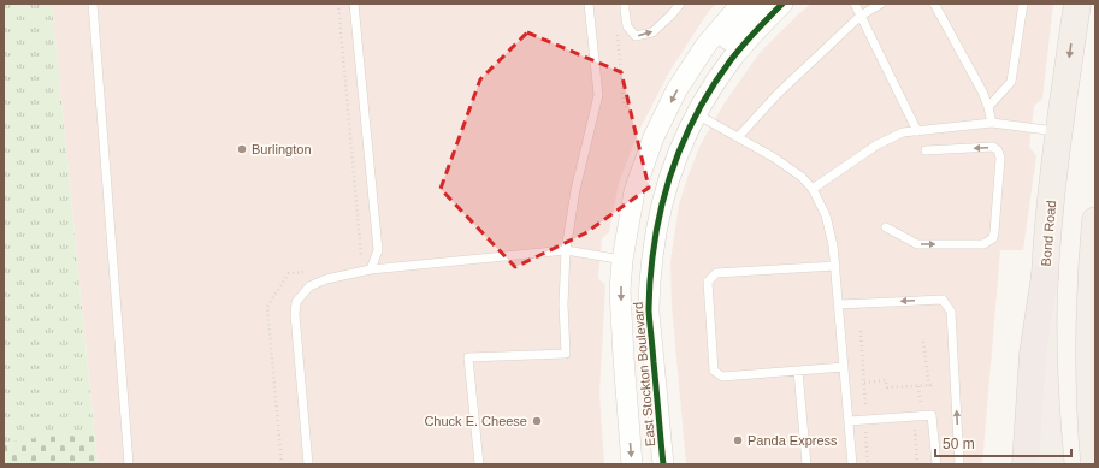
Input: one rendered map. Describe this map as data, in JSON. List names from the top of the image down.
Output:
{
  "streets": {
    "main road": ["Bond Road"],
    "street": ["East Stockton Boulevard"]
  },
  "places": ["Burlington", "Chuck E. Cheese", "Panda Express"],
  "scale_bar": "50 m"
}
